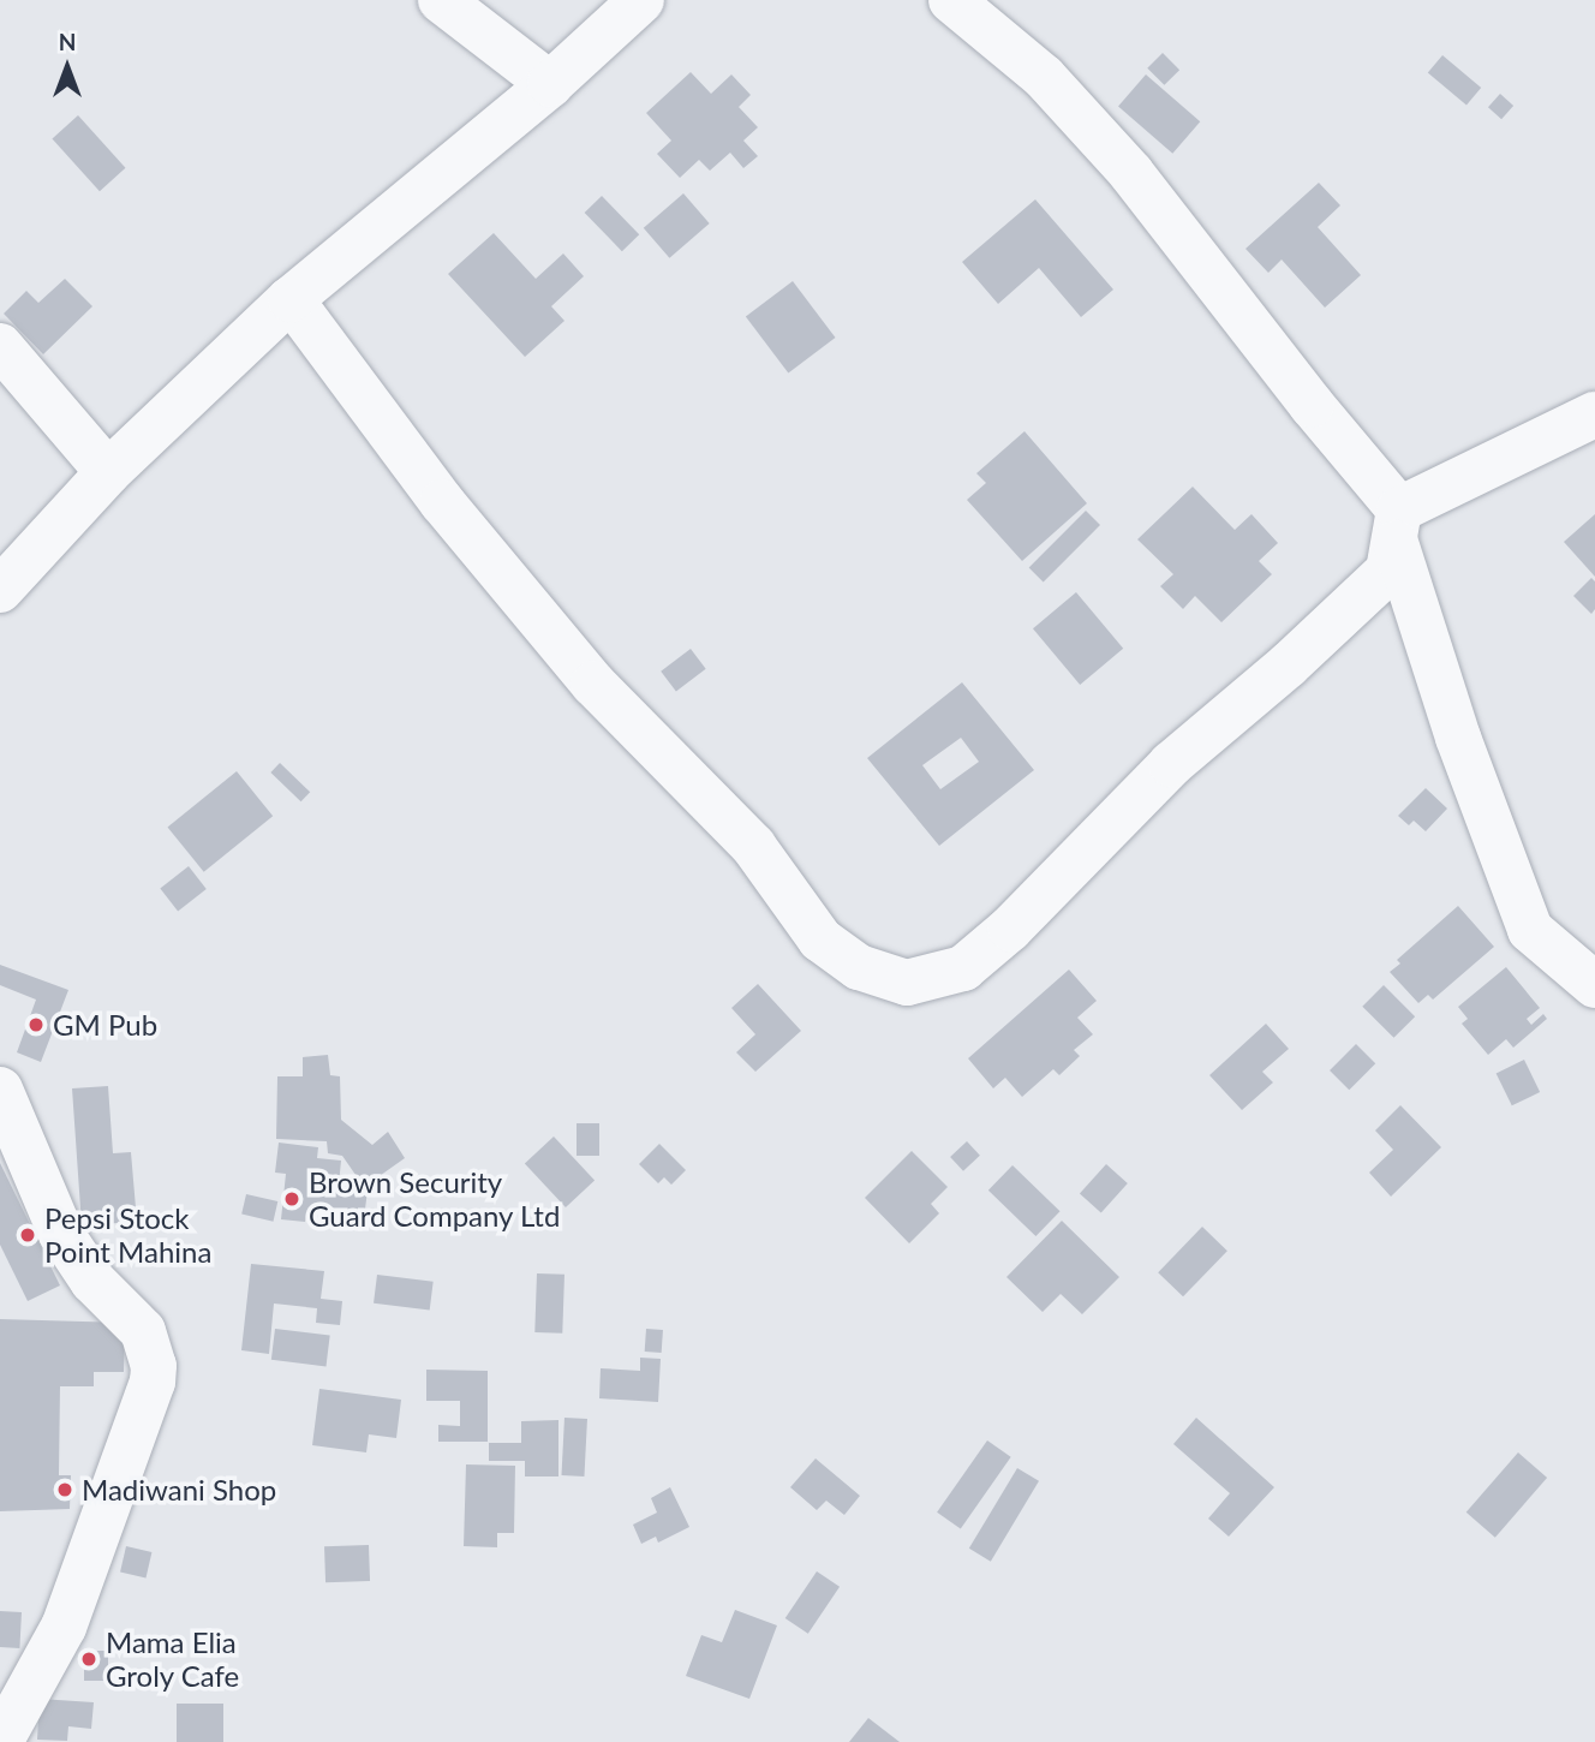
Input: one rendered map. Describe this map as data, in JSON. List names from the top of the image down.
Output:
{
  "places": [
    "GM Pub",
    "Brown Security Guard Company Ltd",
    "Pepsi Stock Point Mahina",
    "Madiwani Shop",
    "Mama Elia Groly Cafe"
  ],
  "north": "top"
}
